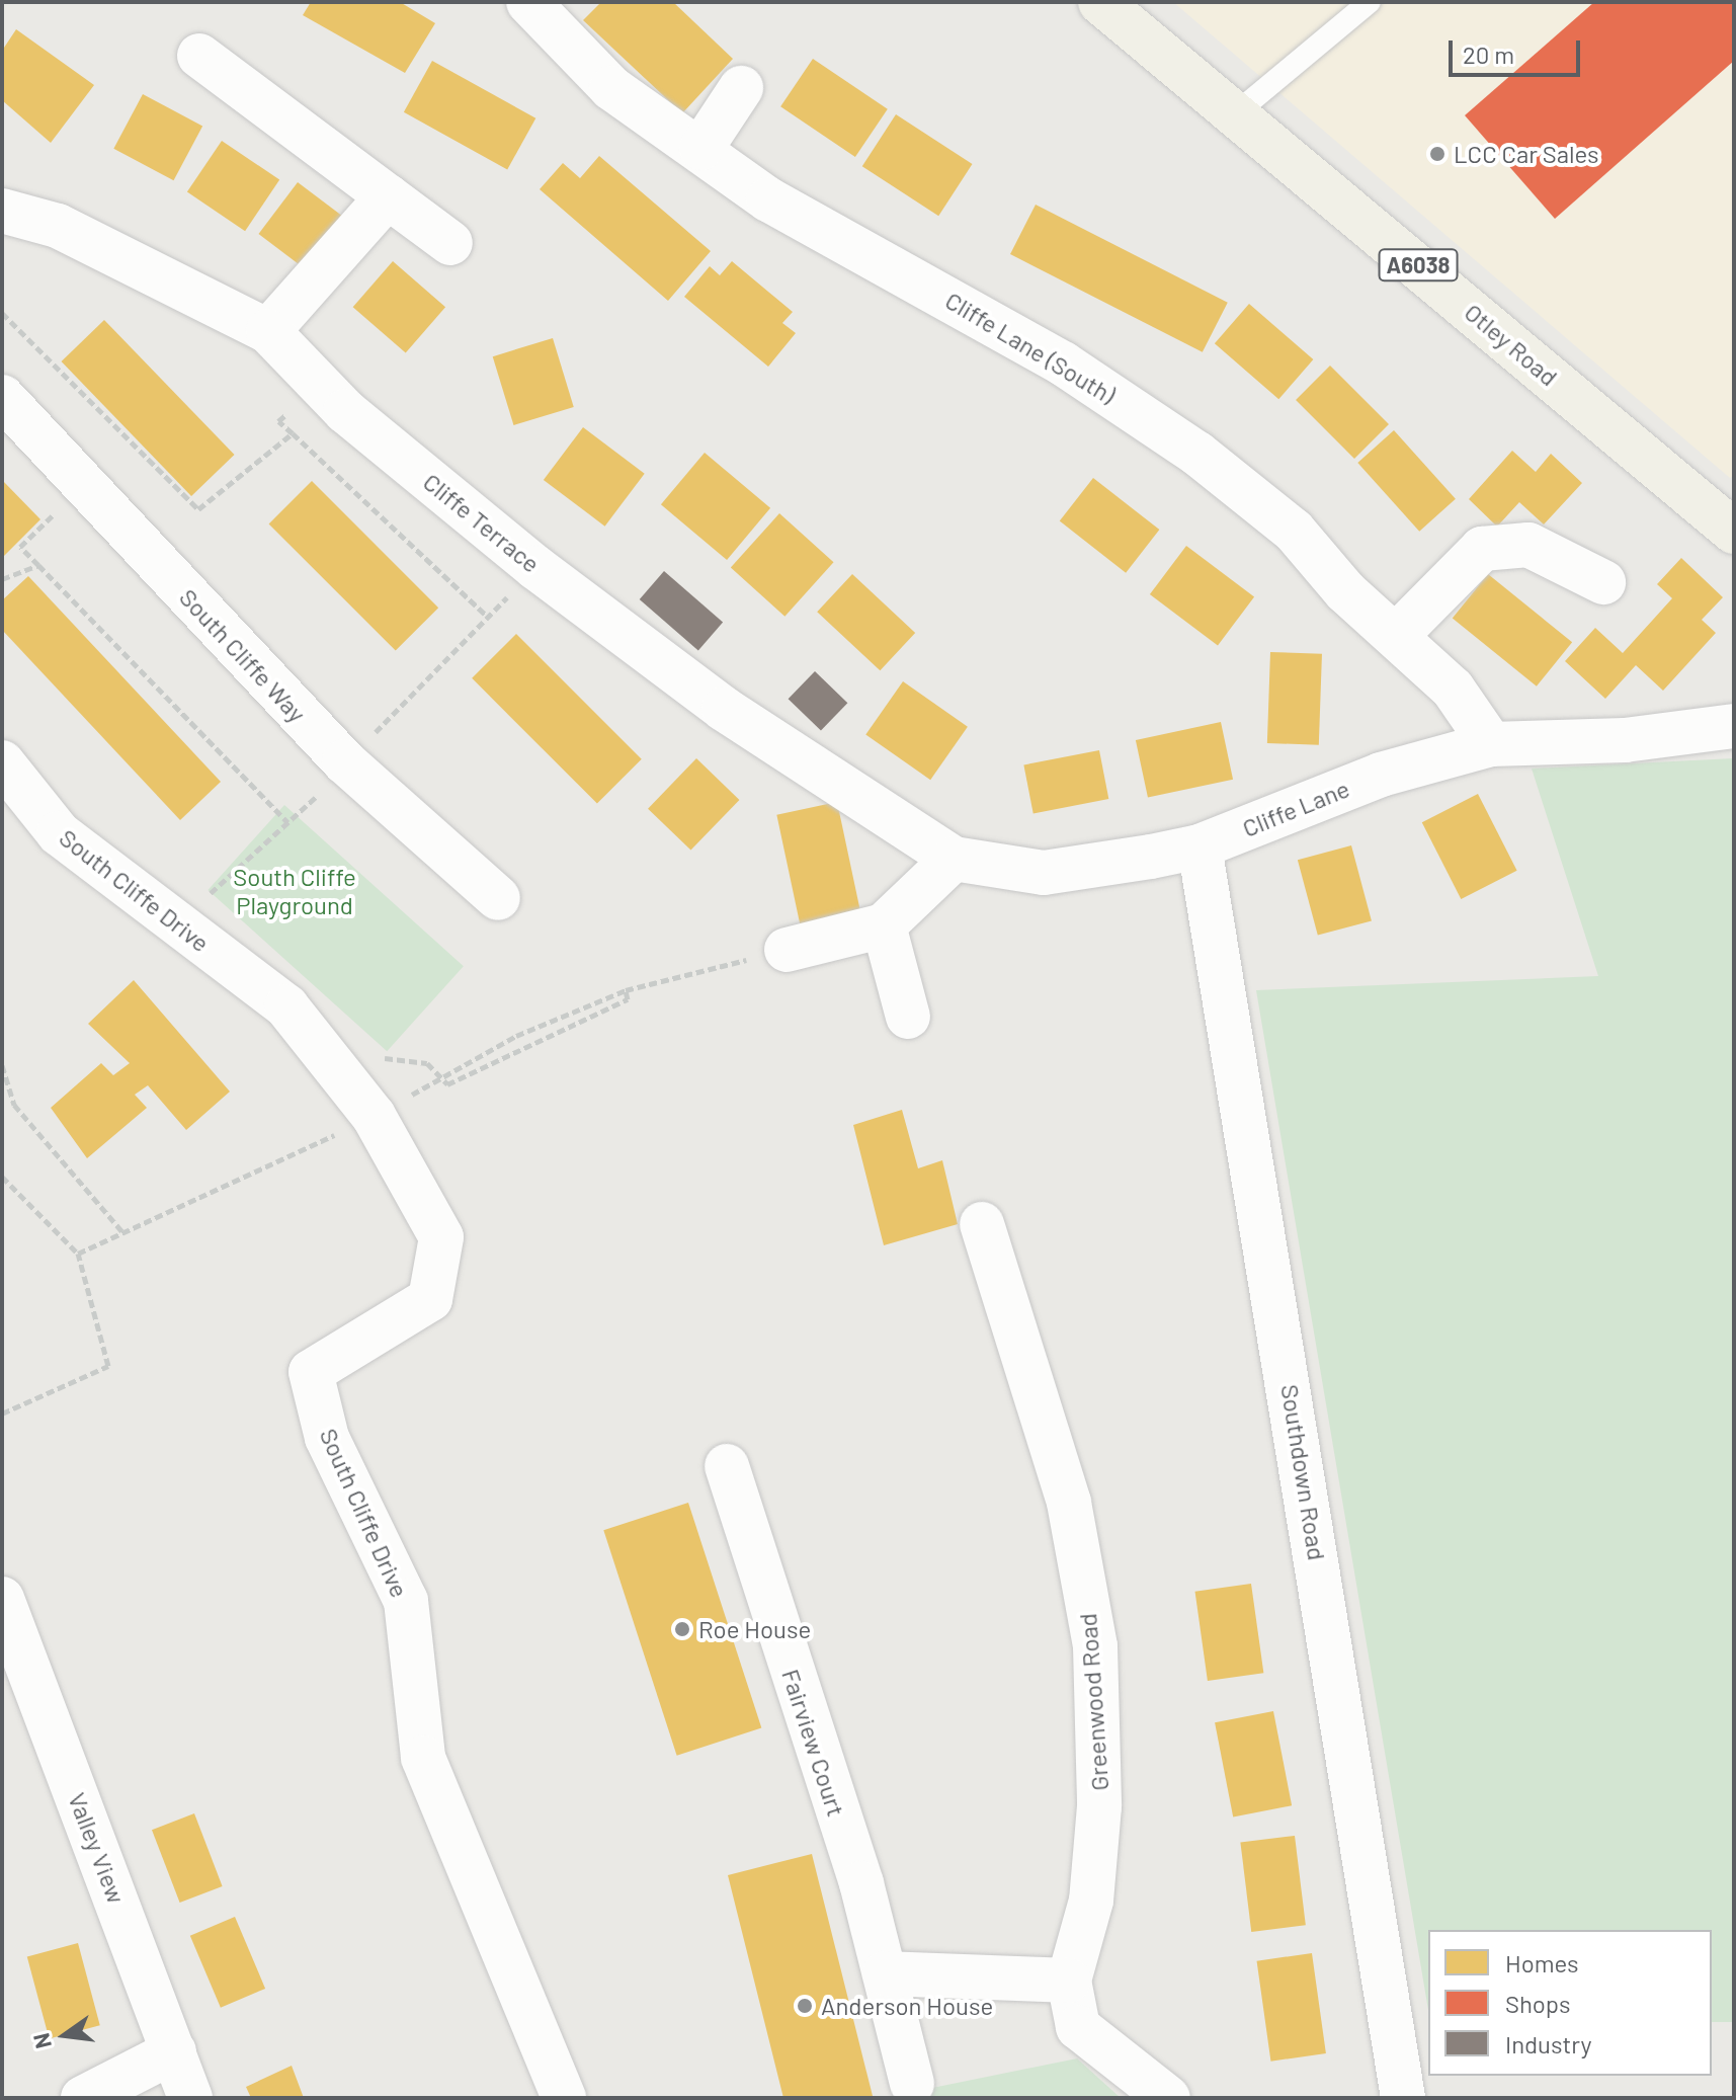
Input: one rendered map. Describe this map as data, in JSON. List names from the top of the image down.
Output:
{
  "streets": {
    "main road": ["A6038", "Otley Road"],
    "street": [
      "Cliffe Lane (South)",
      "Cliffe Terrace",
      "South Cliffe Way",
      "Cliffe Lane",
      "South Cliffe Drive",
      "Southdown Road",
      "Greenwood Road",
      "Fairview Court",
      "Valley View"
    ]
  },
  "crossings": [
    ["Cliffe Lane (South)", "Cliffe Lane"],
    ["Cliffe Terrace", "Cliffe Lane"],
    ["Cliffe Lane", "Southdown Road"]
  ],
  "parks": ["South Cliffe Playground"],
  "places": ["LCC Car Sales", "Roe House", "Anderson House"],
  "legend": ["Homes", "Shops", "Industry"],
  "scale_bar": "20 m",
  "north": "left"
}
